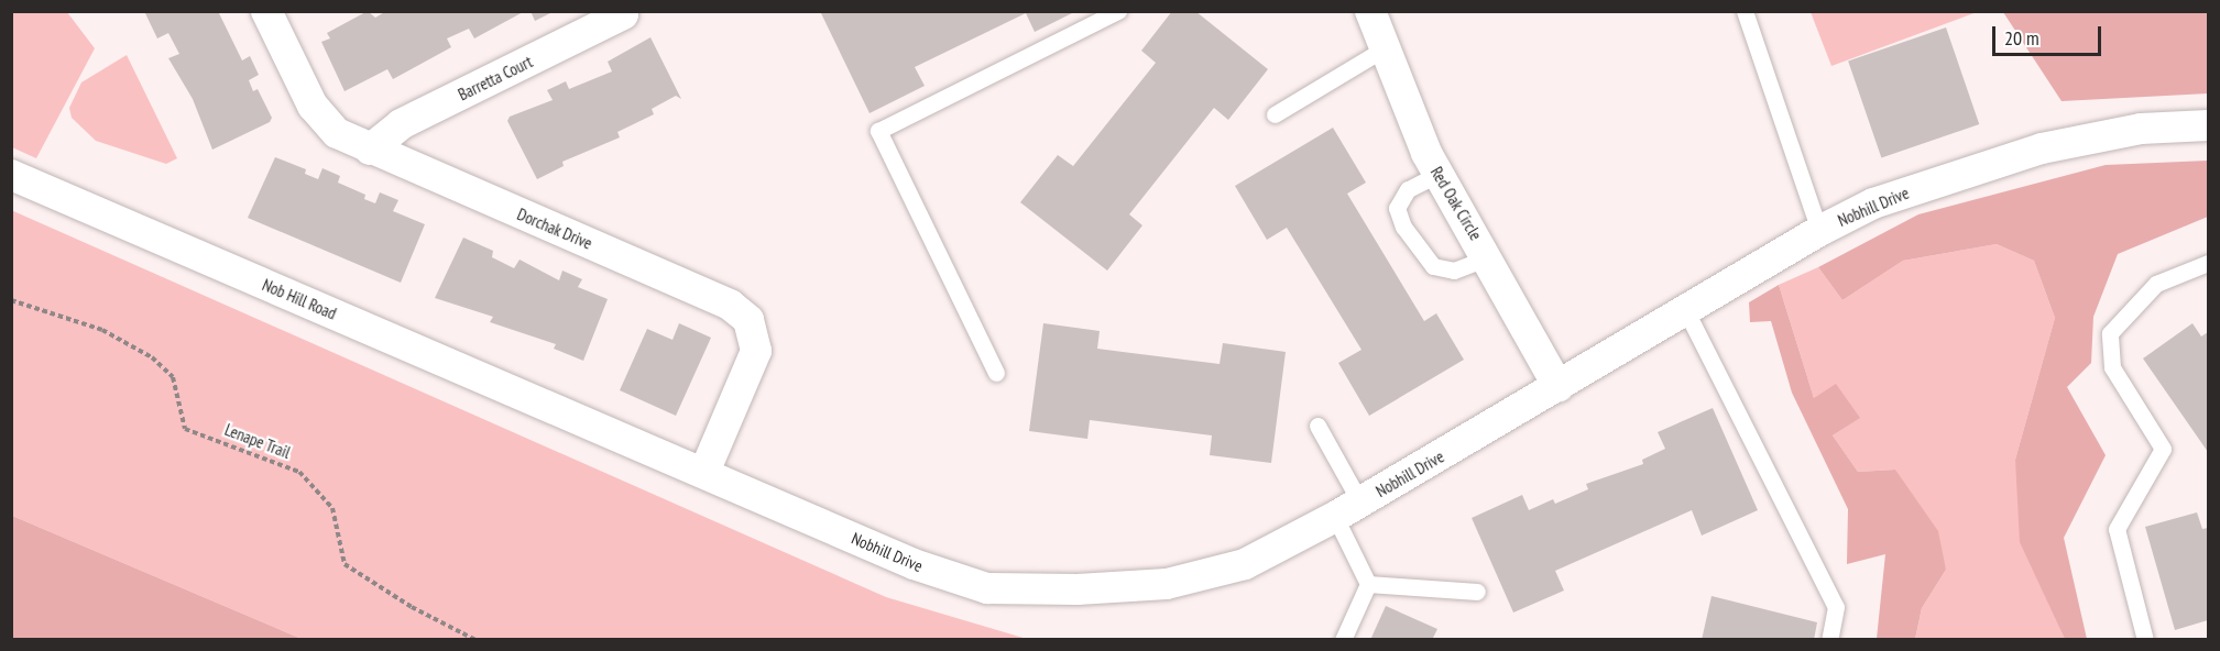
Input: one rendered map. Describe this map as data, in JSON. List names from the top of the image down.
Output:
{
  "streets": {
    "street": [
      "Barretta Court",
      "Red Oak Circle",
      "Nobhill Drive",
      "Dorchak Drive",
      "Nob Hill Road"
    ],
    "path": ["Lenape Trail"]
  },
  "crossings": [
    ["Barretta Court", "Dorchak Drive"],
    ["Red Oak Circle", "Nobhill Drive"],
    ["Nobhill Drive", "Dorchak Drive"],
    ["Nobhill Drive", "Nob Hill Road"]
  ],
  "scale_bar": "20 m"
}
